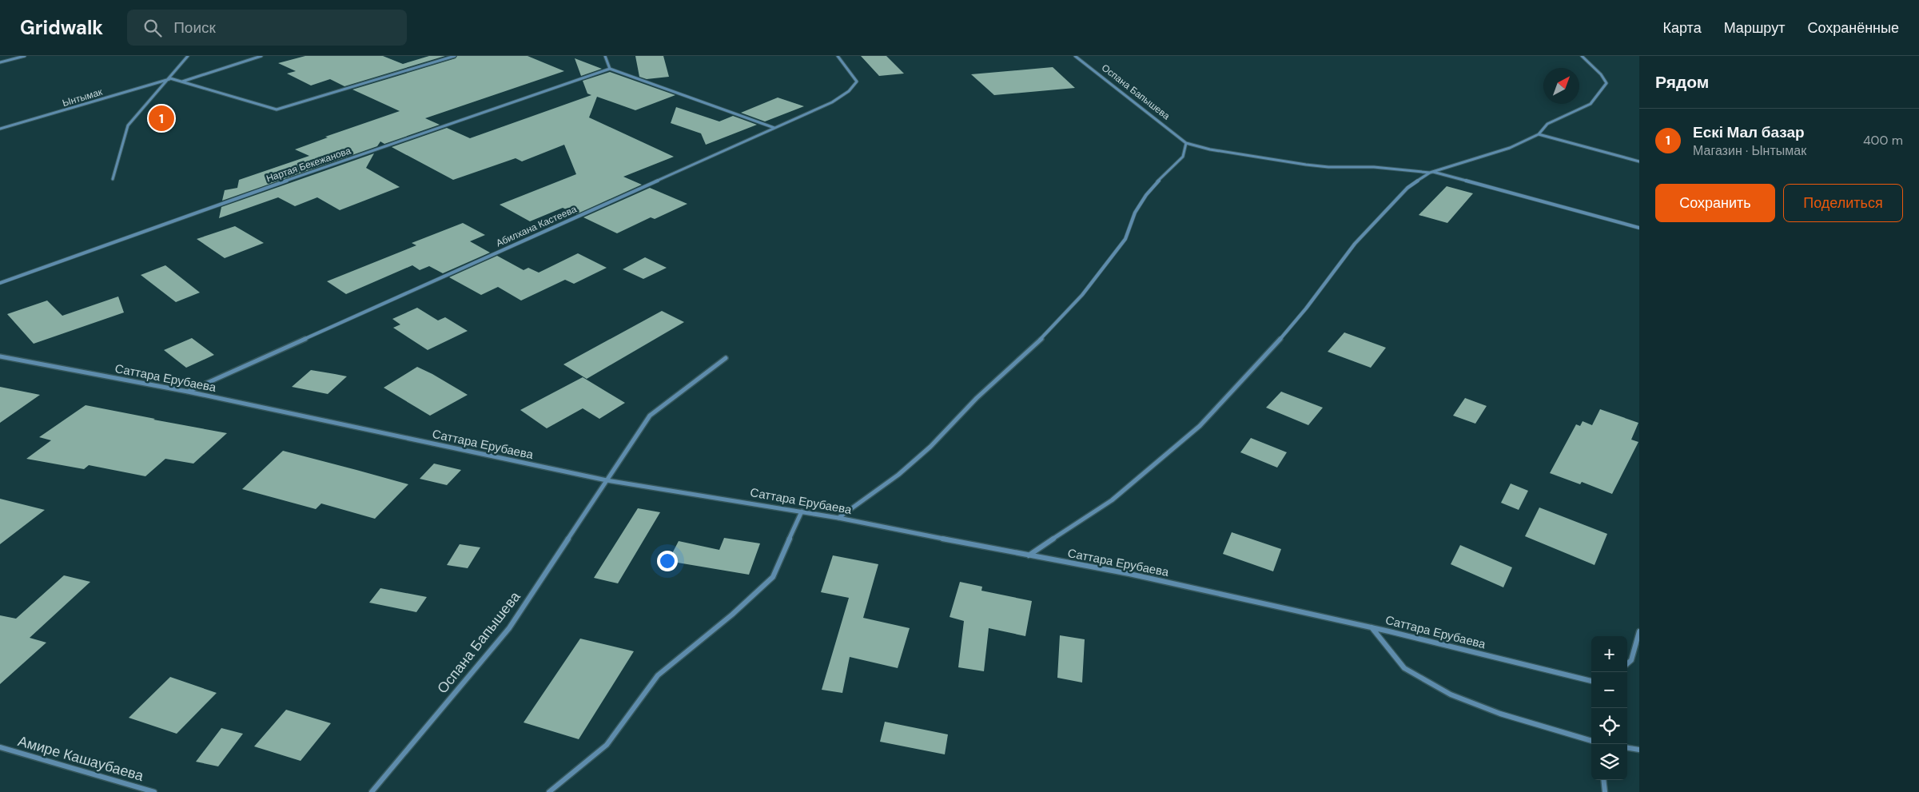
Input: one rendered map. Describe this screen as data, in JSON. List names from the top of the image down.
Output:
{
  "streets": {
    "street": [
      "Оспана Бапышева",
      "Ынтымак",
      "Нартая Бекежанова",
      "Абилхана Кастеева",
      "Саттара Ерубаева",
      "Амире Кашаубаева"
    ]
  },
  "crossings": [
    ["Оспана Бапышева", "Саттара Ерубаева"],
    ["Абилхана Кастеева", "Саттара Ерубаева"]
  ],
  "north": "top right",
  "page": {
    "header": "Gridwalk",
    "search": "Поиск",
    "nav": ["Карта", "Маршрут", "Сохранённые"],
    "heading": "Рядом",
    "pins": "1",
    "list": [
      {
        "mark": "1",
        "name": "Ескі Мал базар",
        "note": "Магазин · Ынтымак",
        "value": "400 m"
      }
    ],
    "buttons": ["Сохранить", "Поделиться"],
    "map_buttons": ["+", "−"]
  }
}
